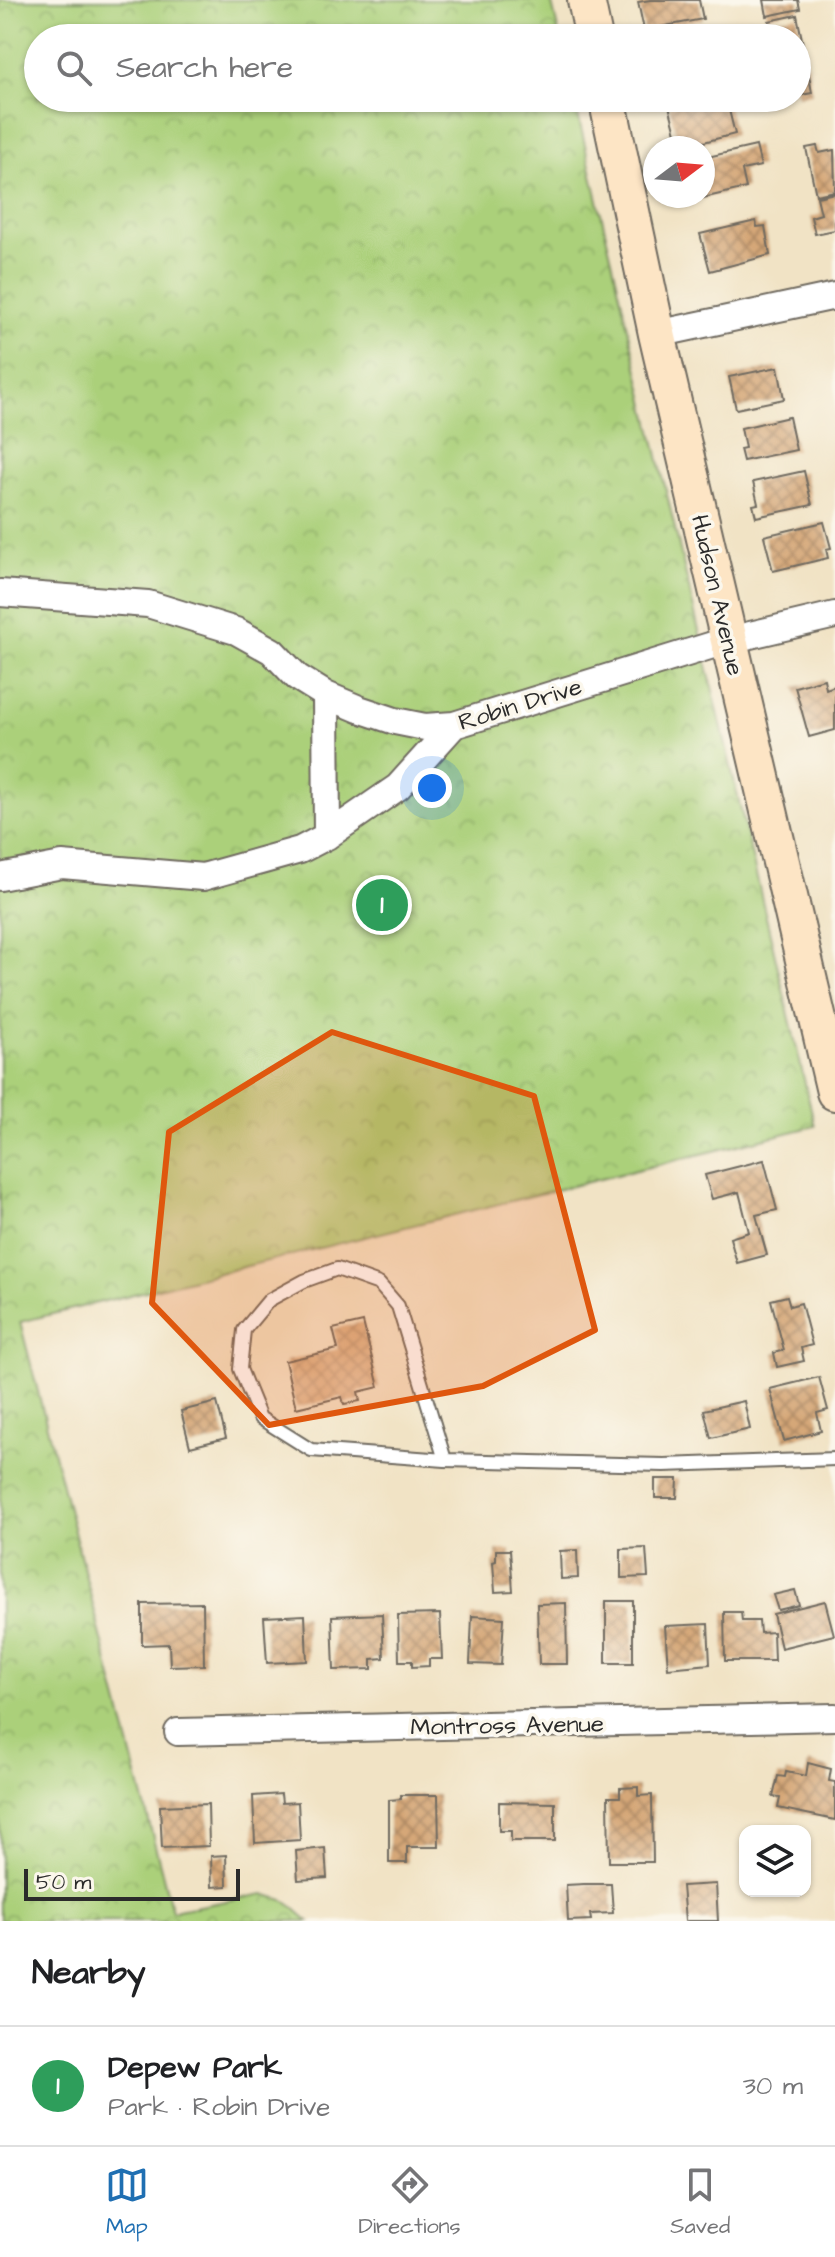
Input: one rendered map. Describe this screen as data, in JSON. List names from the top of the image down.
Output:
{
  "streets": {
    "street": ["Hudson Avenue", "Robin Drive", "Montross Avenue"]
  },
  "crossings": [
    ["Hudson Avenue", "Robin Drive"]
  ],
  "scale_bar": "50 m",
  "north": "right",
  "page": {
    "search": "Search here",
    "pins": "1",
    "scale": "50 m",
    "heading": "Nearby",
    "list": [
      {
        "mark": "1",
        "name": "Depew Park",
        "note": "Park · Robin Drive",
        "value": "30 m"
      }
    ],
    "nav": ["Map", "Directions", "Saved"]
  }
}
